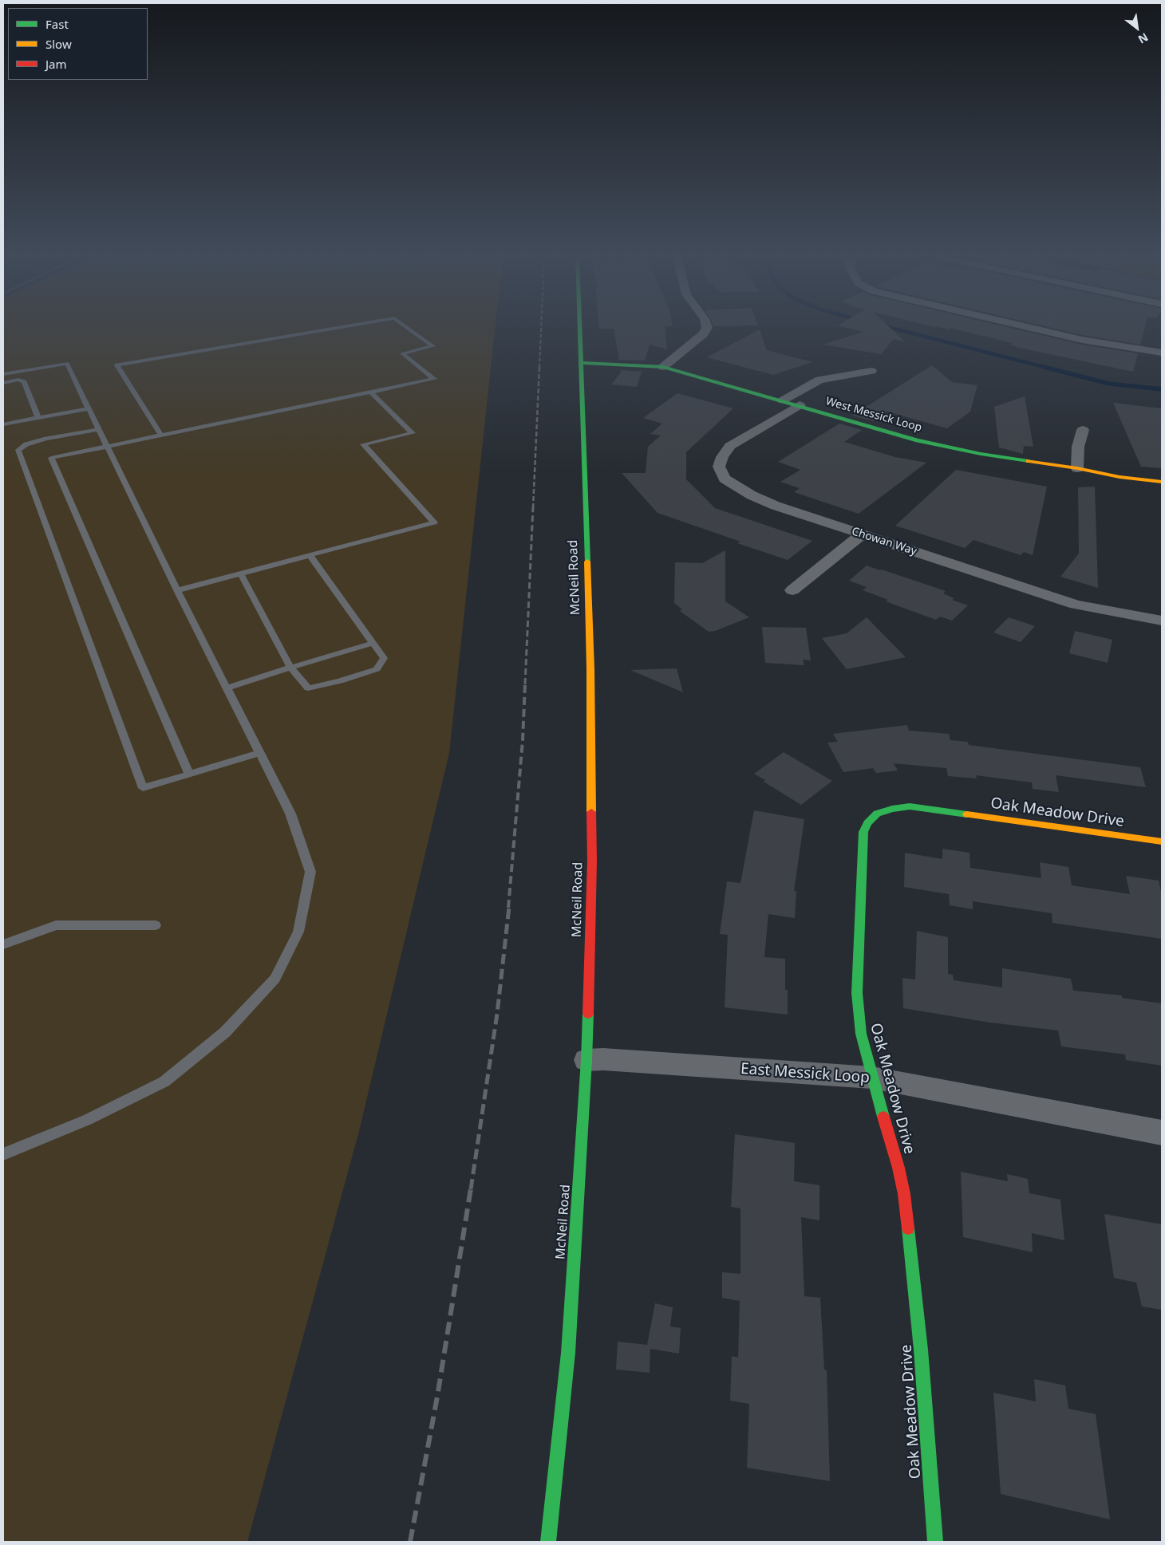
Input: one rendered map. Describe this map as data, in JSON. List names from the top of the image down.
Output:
{
  "streets": {
    "main road": ["West Messick Loop", "McNeil Road", "Oak Meadow Drive"],
    "street": ["Chowan Way", "East Messick Loop"]
  },
  "crossings": [
    ["West Messick Loop", "Chowan Way"],
    ["West Messick Loop", "McNeil Road"],
    ["McNeil Road", "East Messick Loop"],
    ["Oak Meadow Drive", "East Messick Loop"]
  ],
  "legend": ["Fast", "Slow", "Jam"],
  "north": "bottom right"
}
